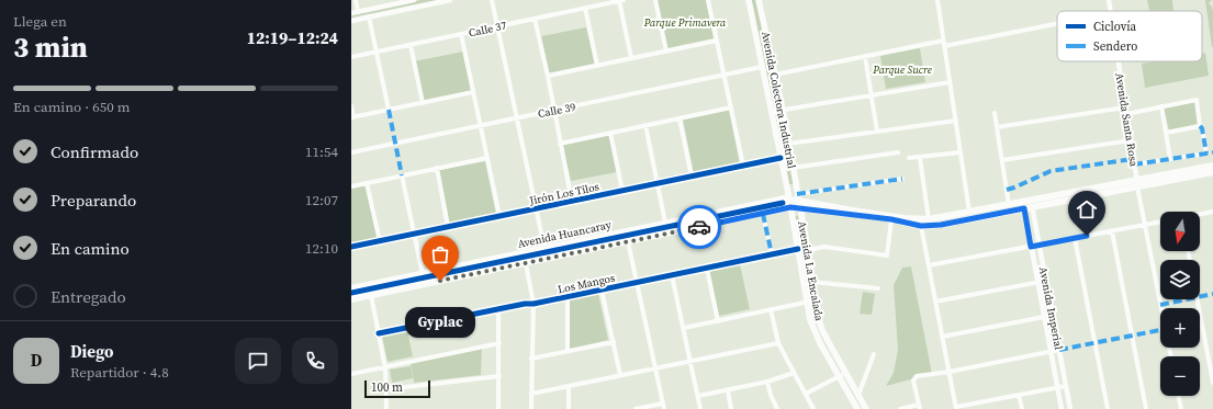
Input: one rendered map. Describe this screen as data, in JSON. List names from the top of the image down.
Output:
{
  "streets": {
    "main road": ["Avenida Colectora Industrial", "Avenida Huancaray", "Avenida La Encalada"],
    "street": [
      "Calle 37",
      "Calle 39",
      "Avenida Santa Rosa",
      "Jirón Los Tilos",
      "Los Mangos",
      "Avenida Imperial"
    ]
  },
  "crossings": [
    ["Avenida Colectora Industrial", "Calle 39"],
    ["Avenida Colectora Industrial", "Jirón Los Tilos"],
    ["Avenida Colectora Industrial", "Avenida Huancaray"],
    ["Avenida Colectora Industrial", "Avenida La Encalada"],
    ["Avenida Santa Rosa", "Avenida Huancaray"],
    ["Avenida Huancaray", "Avenida La Encalada"],
    ["Avenida Huancaray", "Avenida Imperial"],
    ["Avenida La Encalada", "Los Mangos"]
  ],
  "parks": ["Parque Primavera", "Parque Sucre"],
  "places": ["Gyplac"],
  "legend": ["Ciclovía", "Sendero"],
  "scale_bar": "100 m",
  "north": "bottom",
  "page": {
    "heading": ["3 min", "Llega en", "12:19–12:24"],
    "panel": ["Diego", "Repartidor · 4.8"],
    "bar": "En camino · 650 m",
    "list": [
      ["Confirmado", "11:54"],
      ["Preparando", "12:07"],
      ["En camino", "12:10"],
      "Entregado"
    ],
    "map_buttons": ["+", "−"],
    "bubble": "Gyplac",
    "round": "D",
    "scale": "100 m"
  }
}
